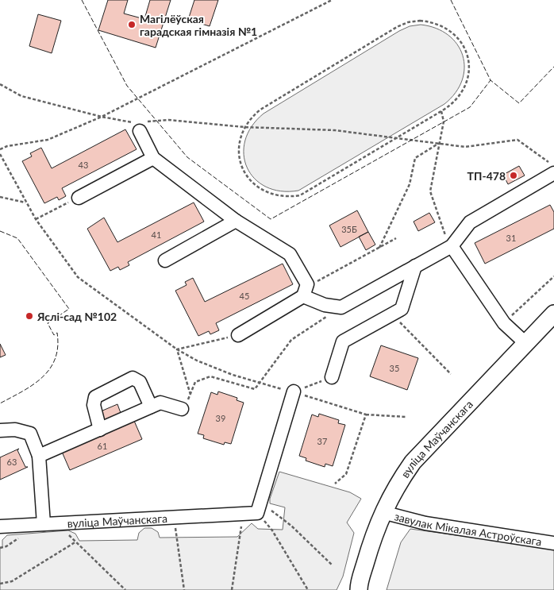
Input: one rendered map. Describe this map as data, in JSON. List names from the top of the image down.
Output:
{
  "streets": {
    "main road": ["вуліца Маўчанскага"],
    "street": ["завулак Мікалая Астроўскага"]
  },
  "crossings": [
    ["вуліца Маўчанскага", "завулак Мікалая Астроўскага"]
  ],
  "places": ["Магілёўская гарадская гімназія №1", "ТП-478", "Яслі-сад №102"],
  "house_numbers": [
    "43",
    "35Б",
    "41",
    "31",
    "45",
    "35",
    "39",
    "37",
    "61",
    "63"
  ]
}
